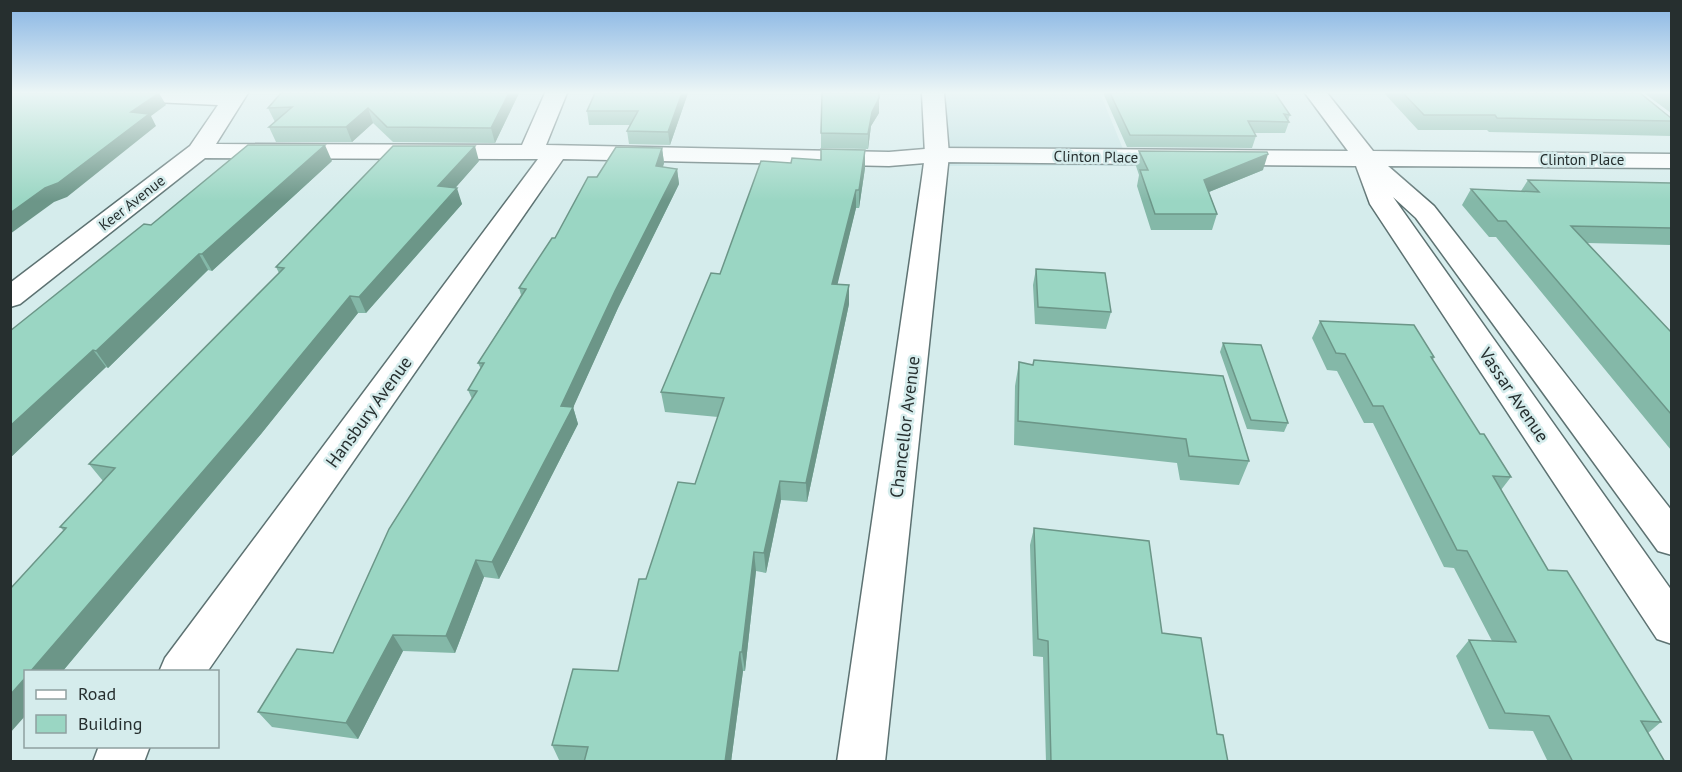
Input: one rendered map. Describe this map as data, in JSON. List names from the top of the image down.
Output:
{
  "streets": {
    "street": [
      "Clinton Place",
      "Keer Avenue",
      "Vassar Avenue",
      "Hansbury Avenue",
      "Chancellor Avenue"
    ]
  },
  "crossings": [
    ["Clinton Place", "Keer Avenue"],
    ["Clinton Place", "Vassar Avenue"],
    ["Clinton Place", "Hansbury Avenue"],
    ["Clinton Place", "Chancellor Avenue"]
  ],
  "legend": ["Road", "Building"]
}
